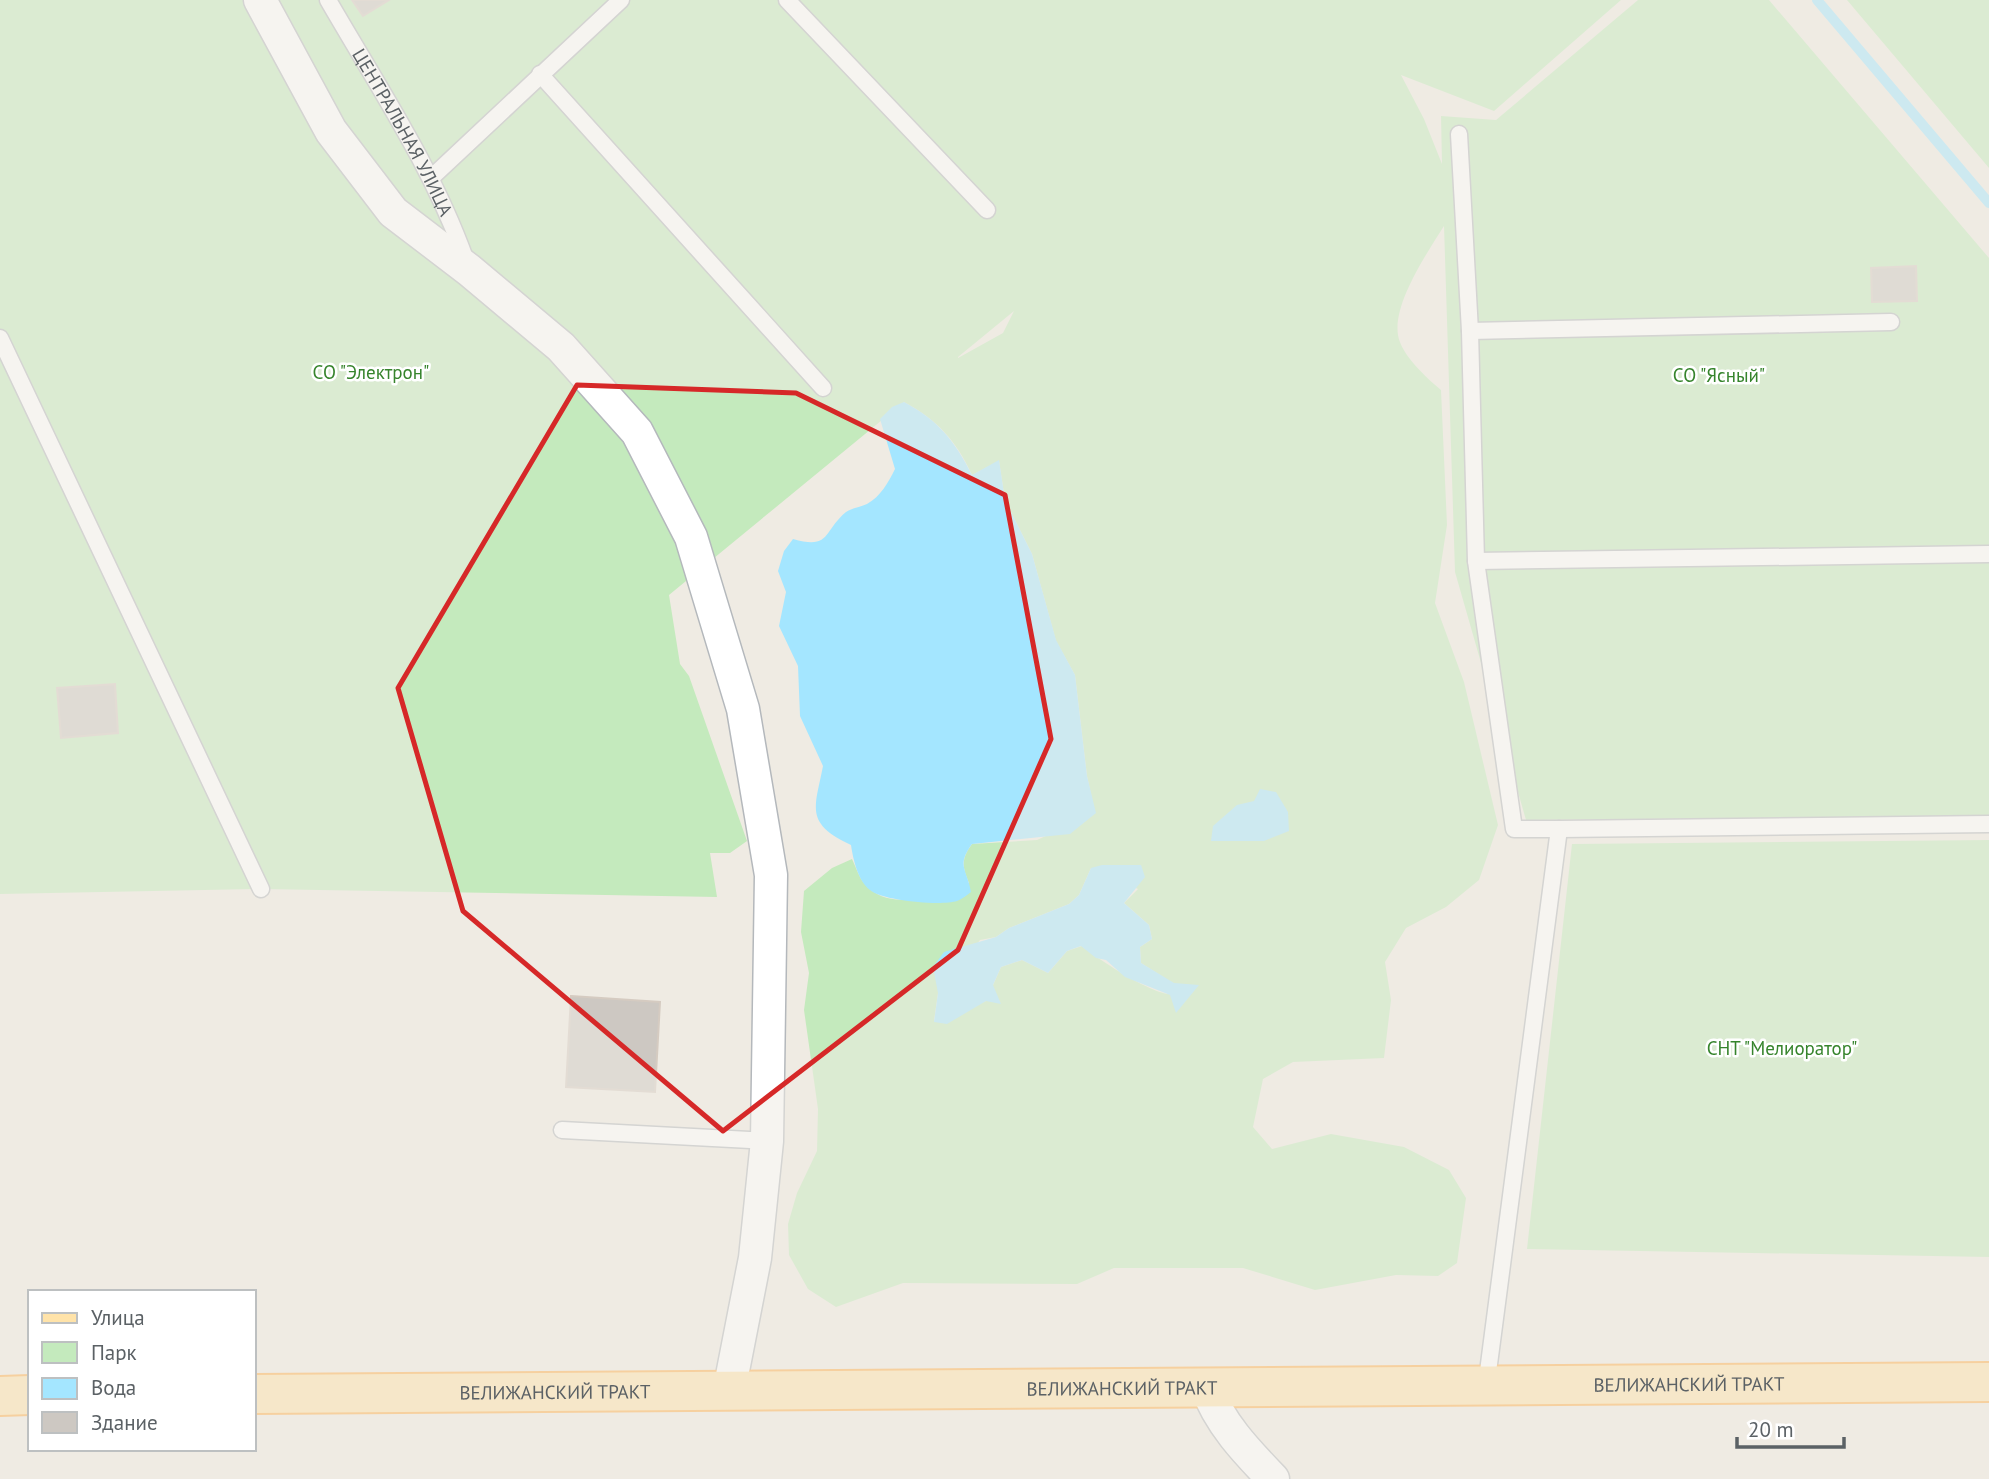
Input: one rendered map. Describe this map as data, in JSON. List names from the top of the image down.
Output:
{
  "streets": {
    "main road": ["ВЕЛИЖАНСКИЙ ТРАКТ"],
    "lane": ["ЦЕНТРАЛЬНАЯ УЛИЦА"]
  },
  "parks": ["СО \"Электрон\"", "СО \"Ясный\"", "СНТ \"Мелиоратор\""],
  "legend": [
    "Улица",
    "Парк",
    "Вода",
    "Здание"
  ],
  "scale_bar": "20 m"
}
